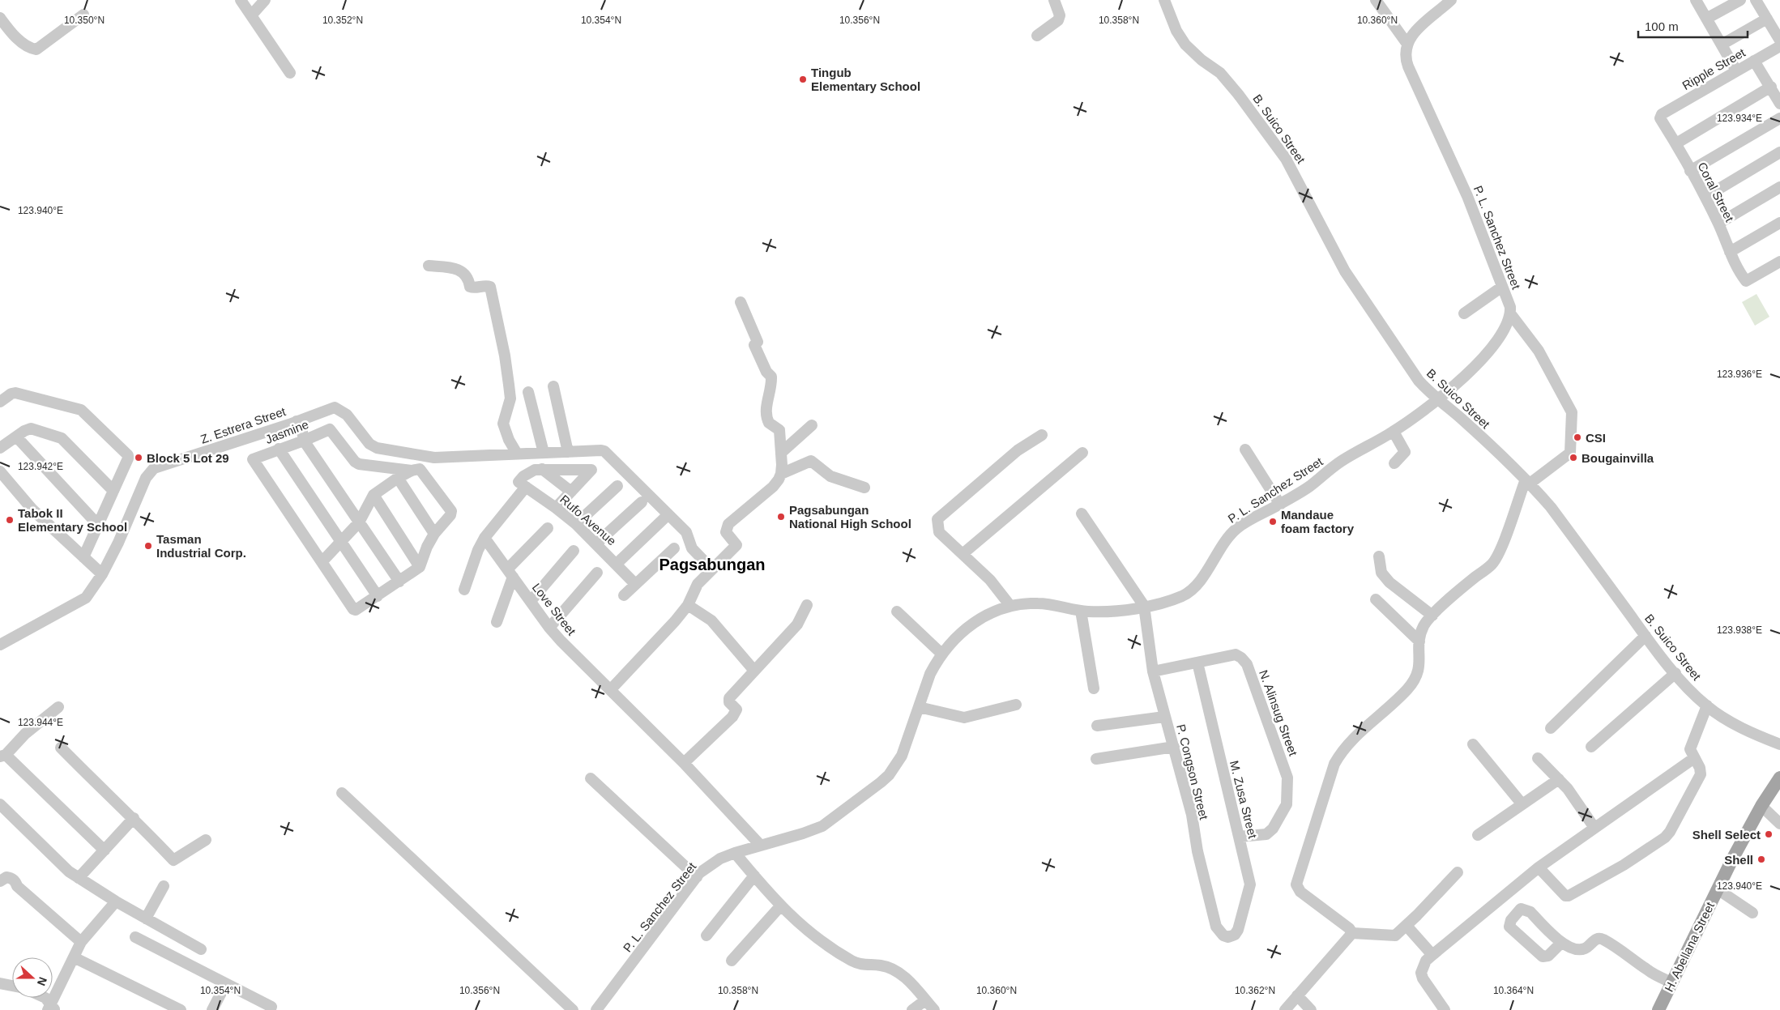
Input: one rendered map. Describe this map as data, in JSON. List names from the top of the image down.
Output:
{
  "streets": {
    "main road": ["H. Abellana Street"],
    "street": [
      "Ripple Street",
      "B. Suico Street",
      "Coral Street",
      "P. L. Sanchez Street",
      "Z. Estrera Street",
      "Jasmine",
      "Rufo Avenue",
      "Love Street",
      "N. Alinsug Street",
      "P. Congson Street",
      "M. Zusa Street"
    ]
  },
  "crossings": [
    ["Ripple Street", "Coral Street"],
    ["B. Suico Street", "P. L. Sanchez Street"],
    ["P. L. Sanchez Street", "Love Street"],
    ["P. L. Sanchez Street", "P. Congson Street"],
    ["N. Alinsug Street", "P. Congson Street"],
    ["N. Alinsug Street", "M. Zusa Street"],
    ["P. Congson Street", "M. Zusa Street"]
  ],
  "districts": ["Pagsabungan"],
  "places": [
    "Tingub Elementary School",
    "CSI",
    "Block 5 Lot 29",
    "Bougainvilla",
    "Pagsabungan National High School",
    "Tabok II Elementary School",
    "Mandaue foam factory",
    "Tasman Industrial Corp.",
    "Shell Select",
    "Shell"
  ],
  "scale_bar": "100 m",
  "north": "right",
  "coordinates": [
    "10.350°N",
    "10.352°N",
    "10.354°N",
    "10.356°N",
    "10.358°N",
    "10.360°N",
    "123.934°E",
    "123.940°E",
    "123.936°E",
    "123.942°E",
    "123.938°E",
    "123.944°E",
    "10.362°N",
    "10.364°N"
  ]
}
